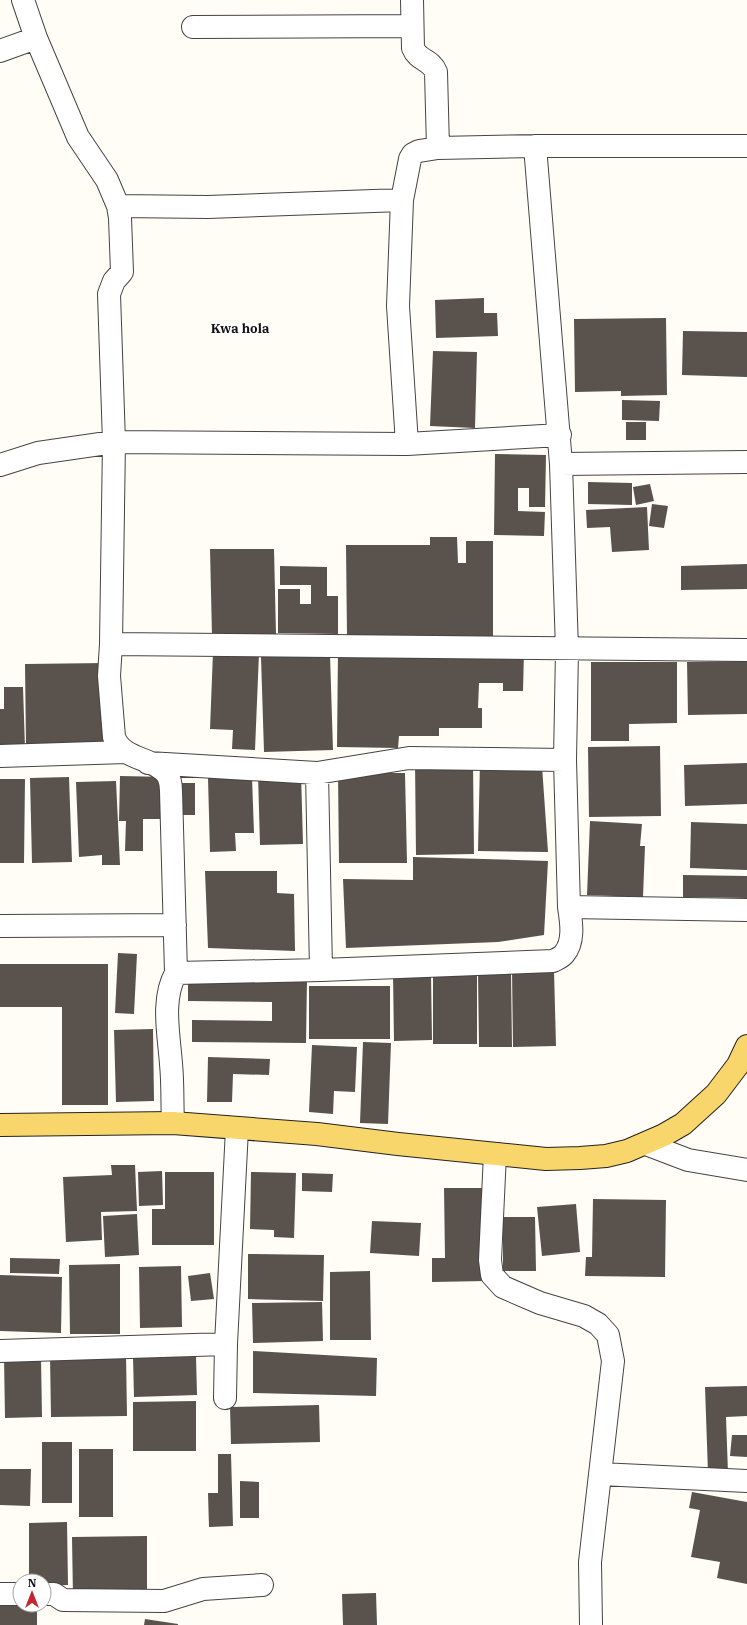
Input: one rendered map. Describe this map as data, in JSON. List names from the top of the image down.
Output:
{
  "districts": ["Kwa hola"],
  "north": "top"
}
